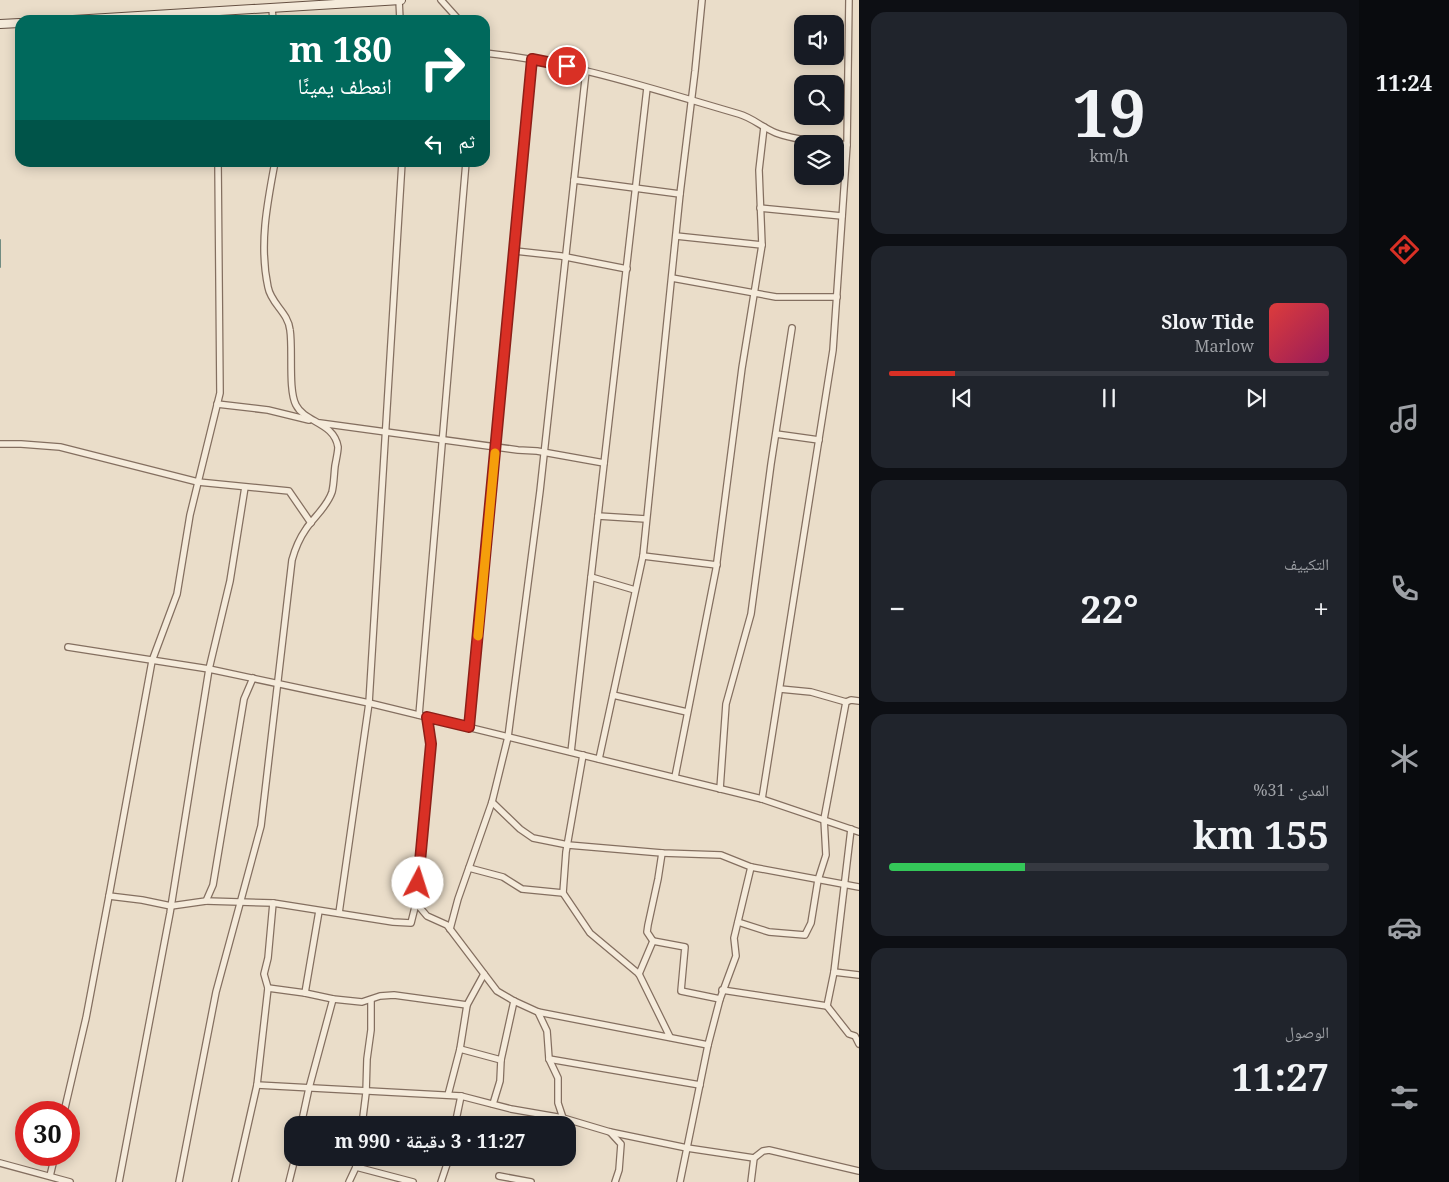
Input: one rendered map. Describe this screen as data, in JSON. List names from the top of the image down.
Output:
{
  "page": {
    "tabs": "11:24",
    "tile": [
      ["19", "km/h"],
      "التكييف",
      ["المدى · 31%", "155 km"],
      ["الوصول", "11:27"]
    ],
    "turn": ["180 m", "انعطف يمينًا"],
    "then": "ثم",
    "song": ["Slow Tide", "Marlow"],
    "heat": ["−", "22°", "+"],
    "limit": "30",
    "trip": "11:27 · 3 دقيقة · 990 m"
  }
}
